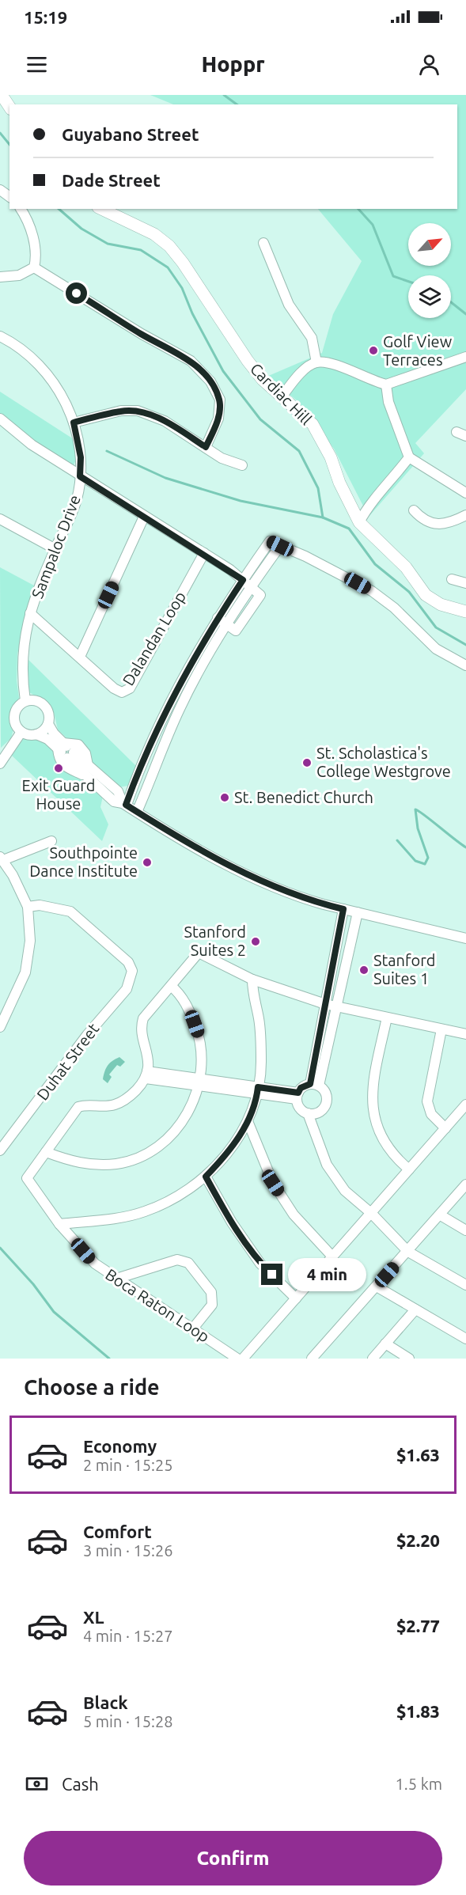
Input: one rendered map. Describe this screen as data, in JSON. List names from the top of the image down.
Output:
{
  "streets": {
    "main road": ["Cardiac Hill"],
    "street": [
      "Sampaloc Drive",
      "Dalandan Loop",
      "Duhat Street",
      "Boca Raton Loop"
    ]
  },
  "crossings": [
    ["Sampaloc Drive", "Dalandan Loop"]
  ],
  "places": [
    "Golf View Terraces",
    "St. Scholastica's College Westgrove",
    "Exit Guard House",
    "St. Benedict Church",
    "Southpointe Dance Institute",
    "Stanford Suites 2",
    "Stanford Suites 1"
  ],
  "north": "top right",
  "page": {
    "status": "15:19",
    "header": "Hoppr",
    "banner": ["Guyabano Street", "Dade Street"],
    "bubble": "4 min",
    "heading": "Choose a ride",
    "list": [
      {
        "name": "Economy",
        "note": "2 min · 15:25",
        "value": "$1.63"
      },
      {
        "name": "Comfort",
        "note": "3 min · 15:26",
        "value": "$2.20"
      },
      {
        "name": "XL",
        "note": "4 min · 15:27",
        "value": "$2.77"
      },
      {
        "name": "Black",
        "note": "5 min · 15:28",
        "value": "$1.83"
      }
    ],
    "pay": ["Cash", "1.5 km"],
    "buttons": "Confirm"
  }
}
